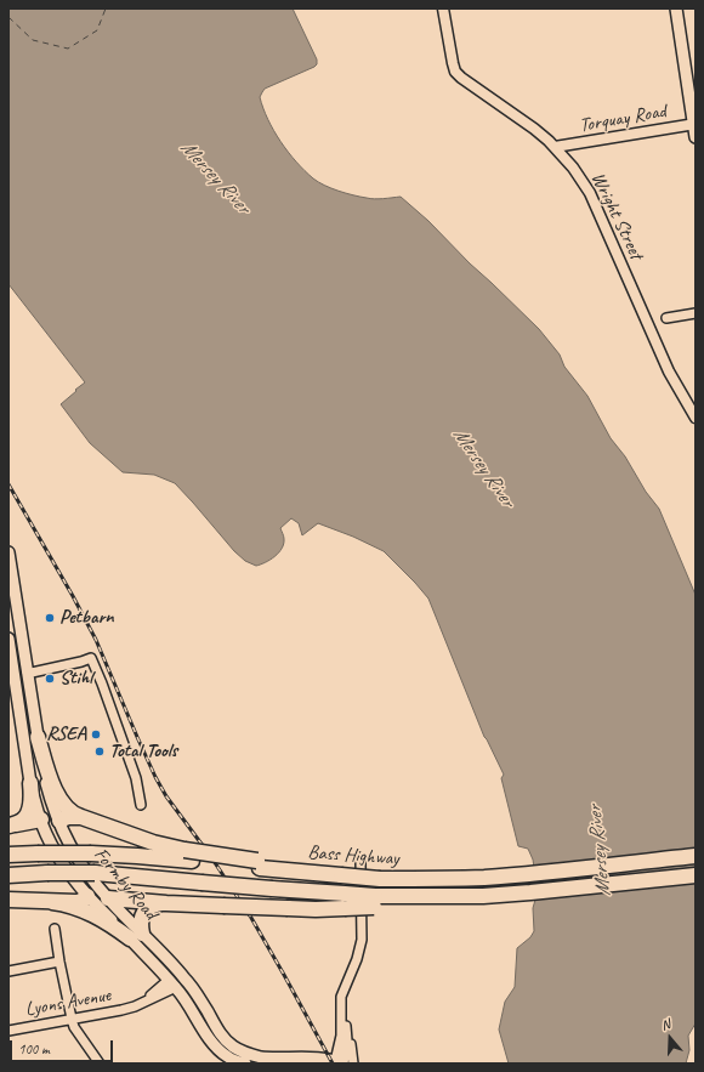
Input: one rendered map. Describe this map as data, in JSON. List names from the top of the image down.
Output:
{
  "streets": {
    "highway": ["Bass Highway"],
    "main road": ["Formby Road"],
    "street": ["Torquay Road", "Wright Street", "Lyons Avenue"]
  },
  "crossings": [
    ["Torquay Road", "Wright Street"],
    ["Formby Road", "Lyons Avenue"]
  ],
  "water": ["Mersey River"],
  "places": [
    "Petbarn",
    "Stihl",
    "RSEA",
    "Total Tools"
  ],
  "scale_bar": "100 m",
  "north": "top"
}
